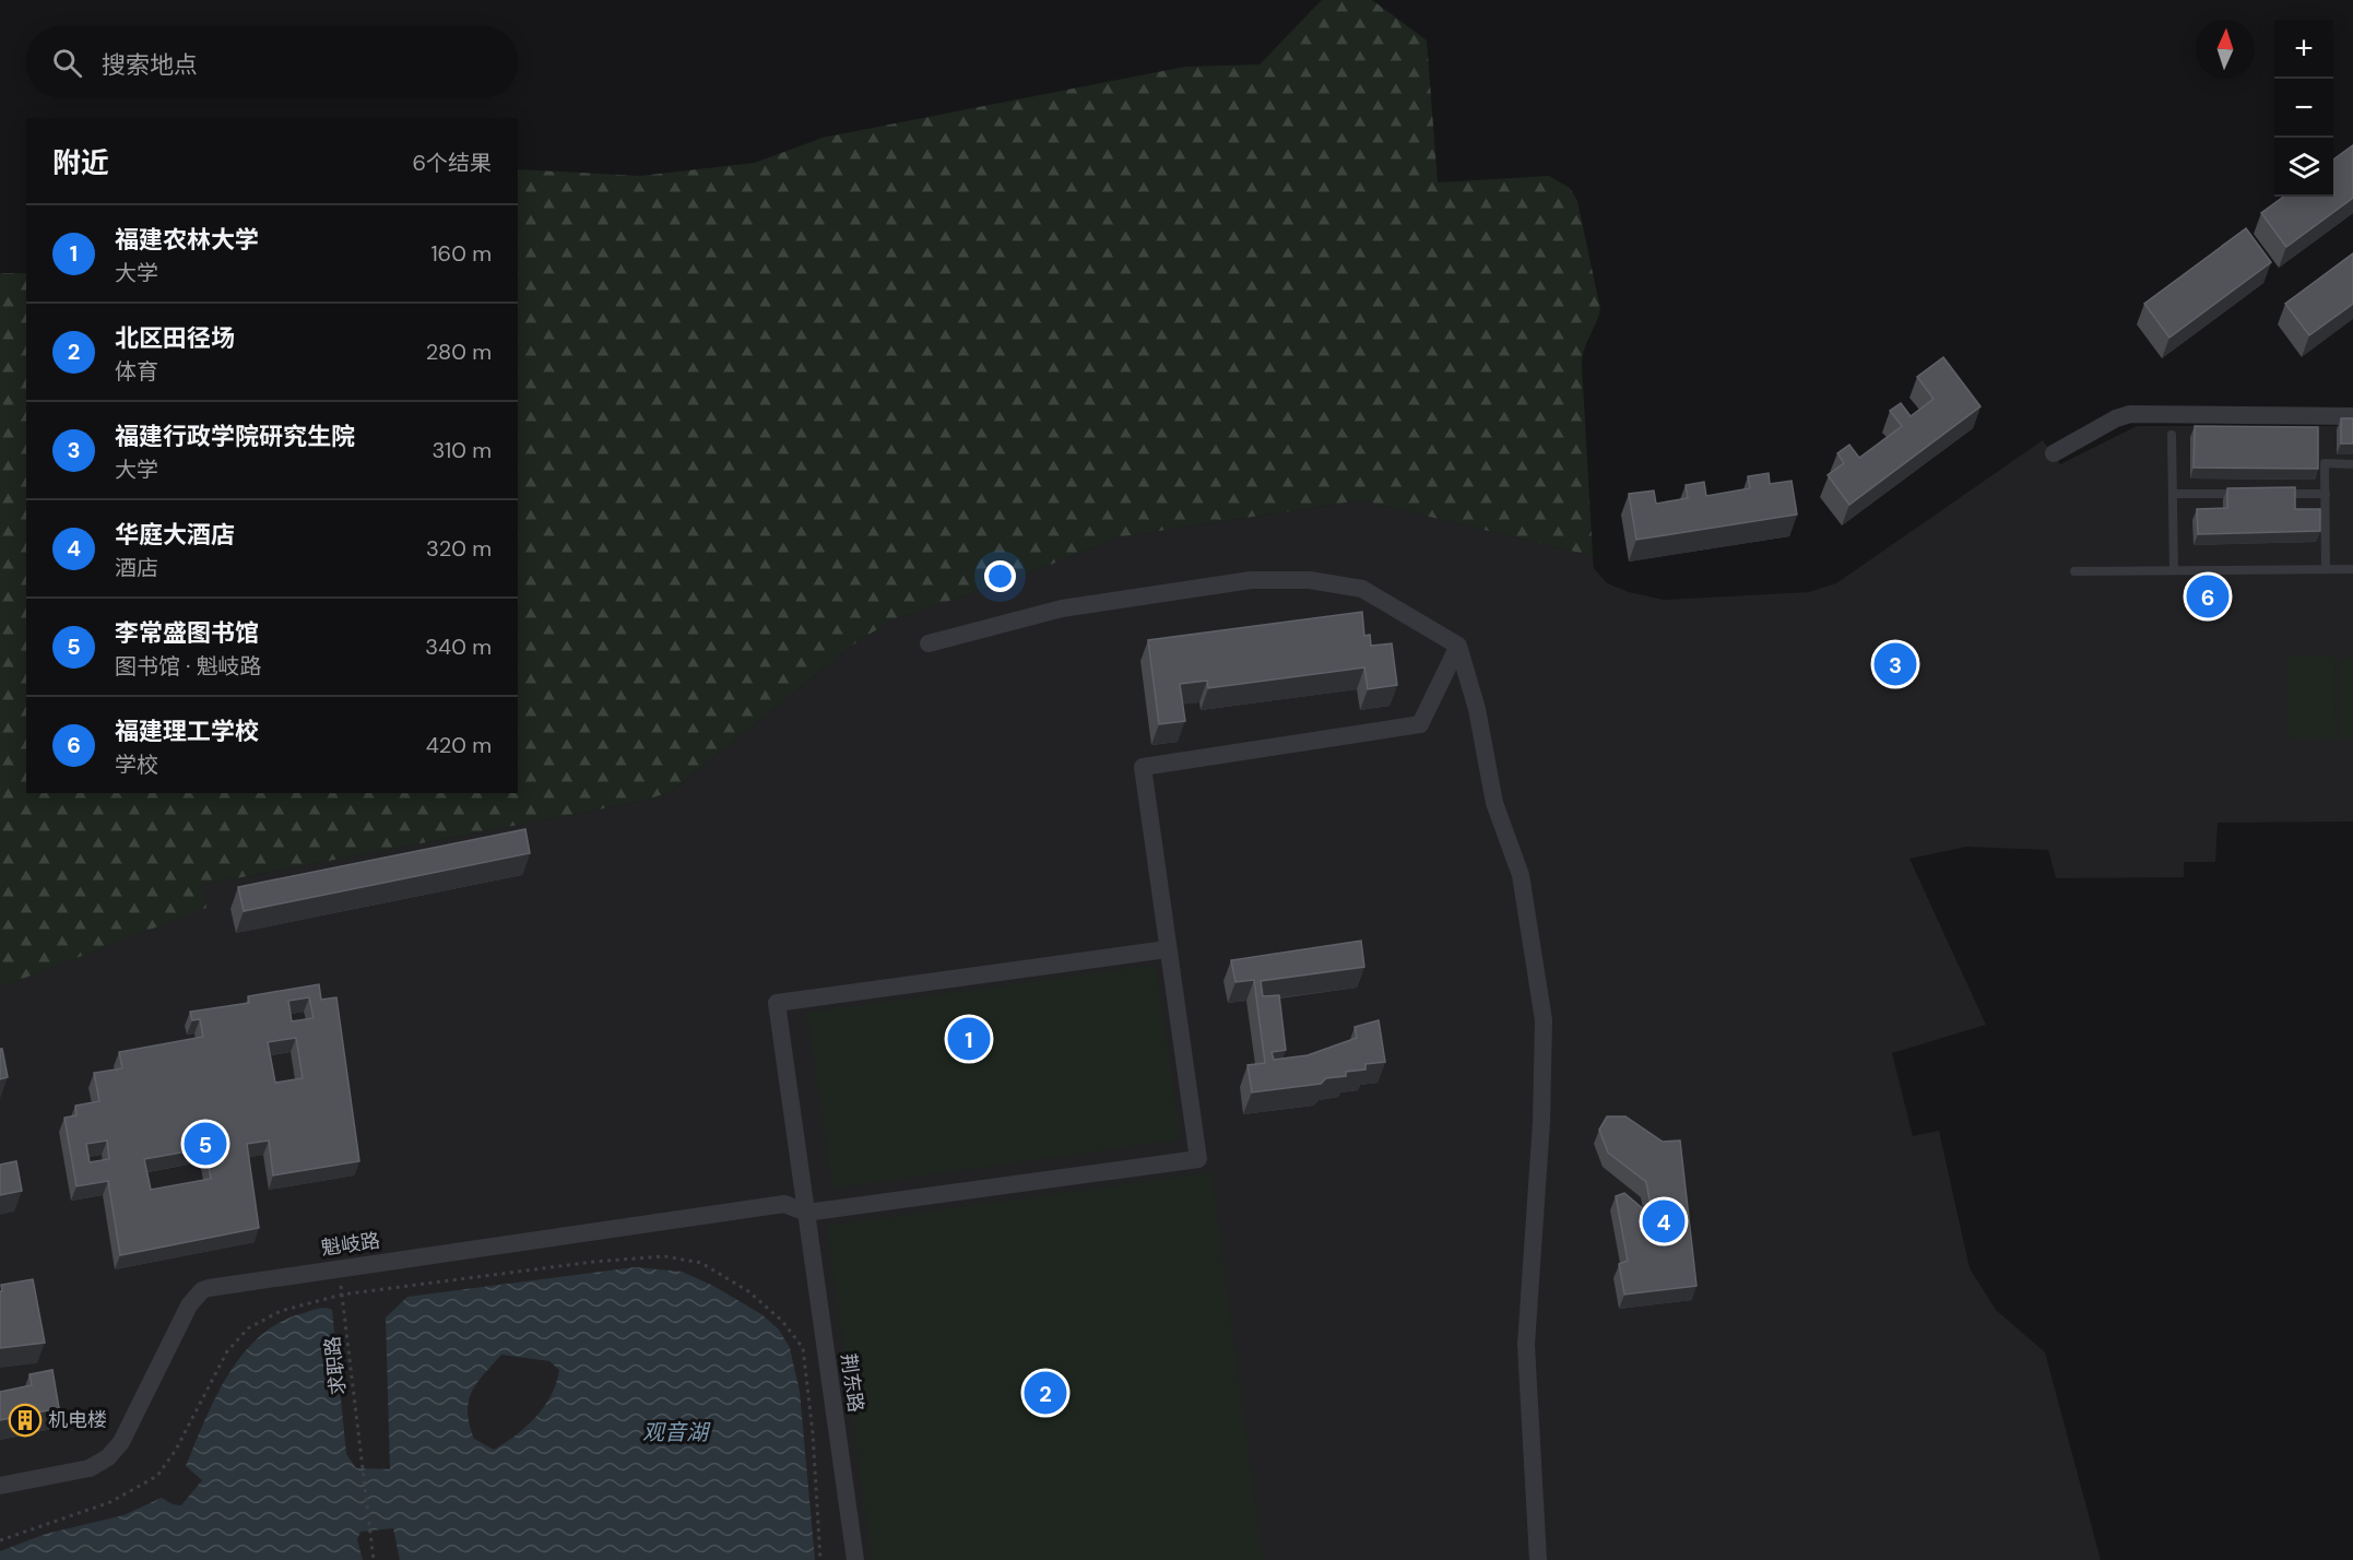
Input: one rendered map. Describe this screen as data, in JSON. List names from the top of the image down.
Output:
{
  "streets": {
    "street": ["魁岐路", "荆东路"],
    "path": ["求职路"]
  },
  "crossings": [
    ["魁岐路", "求职路"],
    ["魁岐路", "荆东路"]
  ],
  "water": ["观音湖"],
  "places": {
    "building": ["机电楼"]
  },
  "north": "top",
  "page": {
    "map_buttons": ["+", "−"],
    "search": "搜索地点",
    "heading": ["附近", "6个结果"],
    "list": [
      {
        "mark": "1",
        "name": "福建农林大学",
        "note": "大学",
        "value": "160 m"
      },
      {
        "mark": "2",
        "name": "北区田径场",
        "note": "体育",
        "value": "280 m"
      },
      {
        "mark": "3",
        "name": "福建行政学院研究生院",
        "note": "大学",
        "value": "310 m"
      },
      {
        "mark": "4",
        "name": "华庭大酒店",
        "note": "酒店",
        "value": "320 m"
      },
      {
        "mark": "5",
        "name": "李常盛图书馆",
        "note": "图书馆 · 魁岐路",
        "value": "340 m"
      },
      {
        "mark": "6",
        "name": "福建理工学校",
        "note": "学校",
        "value": "420 m"
      }
    ],
    "pins": [
      "6",
      "3",
      "1",
      "5",
      "4",
      "2"
    ]
  }
}
